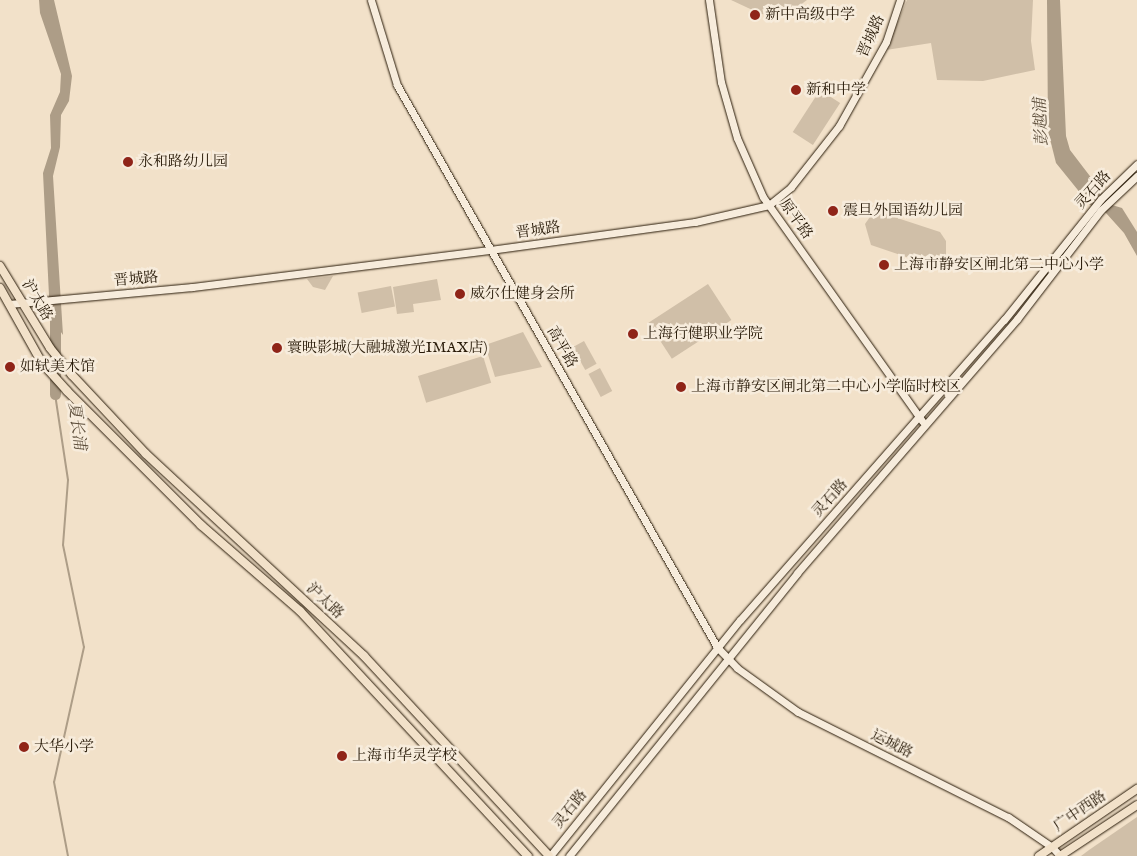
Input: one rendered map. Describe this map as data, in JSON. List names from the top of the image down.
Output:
{
  "streets": {
    "main road": ["沪太路", "广中西路"],
    "street": [
      "晋城路",
      "灵石路",
      "原平路",
      "高平路",
      "运城路"
    ]
  },
  "crossings": [
    ["晋城路", "原平路"],
    ["晋城路", "沪太路"],
    ["晋城路", "高平路"],
    ["灵石路", "原平路"],
    ["灵石路", "沪太路"],
    ["灵石路", "高平路"],
    ["灵石路", "运城路"],
    ["高平路", "运城路"],
    ["运城路", "广中西路"]
  ],
  "water": ["彭越浦", "夏长浦"],
  "places": [
    "新中高级中学",
    "新和中学",
    "永和路幼儿园",
    "震旦外国语幼儿园",
    "上海市静安区闸北第二中心小学",
    "威尔仕健身会所",
    "上海行健职业学院",
    "寰映影城(大融城激光IMAX店)",
    "如轼美术馆",
    "上海市静安区闸北第二中心小学临时校区",
    "大华小学",
    "上海市华灵学校"
  ]
}
